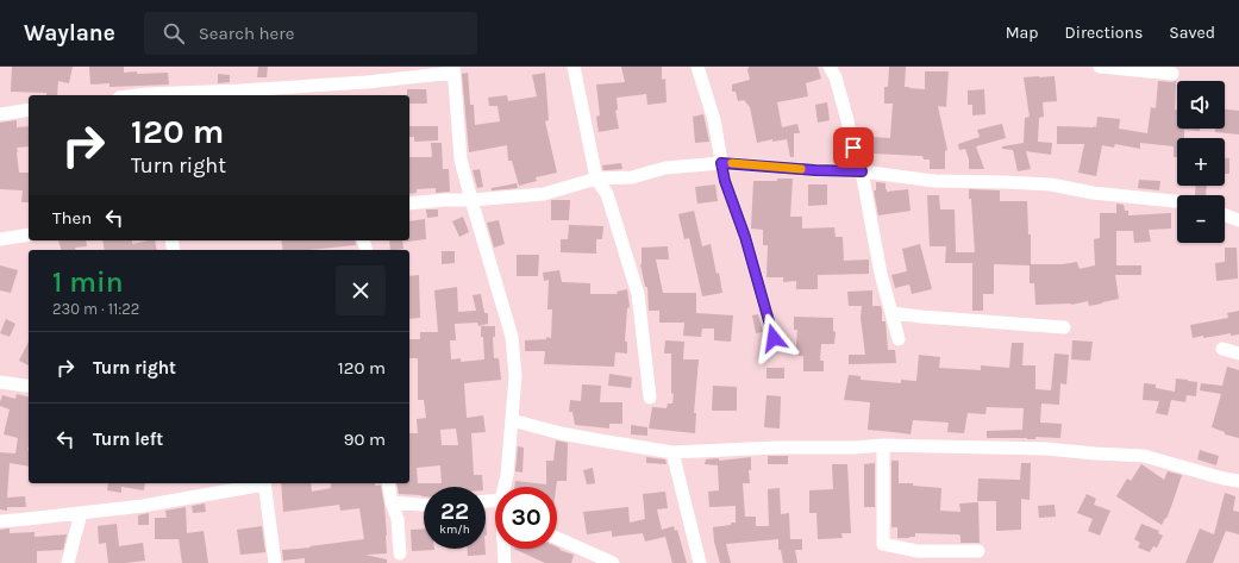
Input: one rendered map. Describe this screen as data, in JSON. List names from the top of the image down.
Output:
{
  "page": {
    "header": "Waylane",
    "search": "Search here",
    "nav": ["Map", "Directions", "Saved"],
    "map_buttons": ["+", "−"],
    "turn": ["120 m", "Turn right"],
    "then": "Then",
    "heading": ["1 min", "230 m · 11:22"],
    "list": [
      {
        "name": "Turn right",
        "value": "120 m"
      },
      {
        "name": "Turn left",
        "value": "90 m"
      }
    ],
    "speed": "22 km/h",
    "limit": "30"
  }
}
